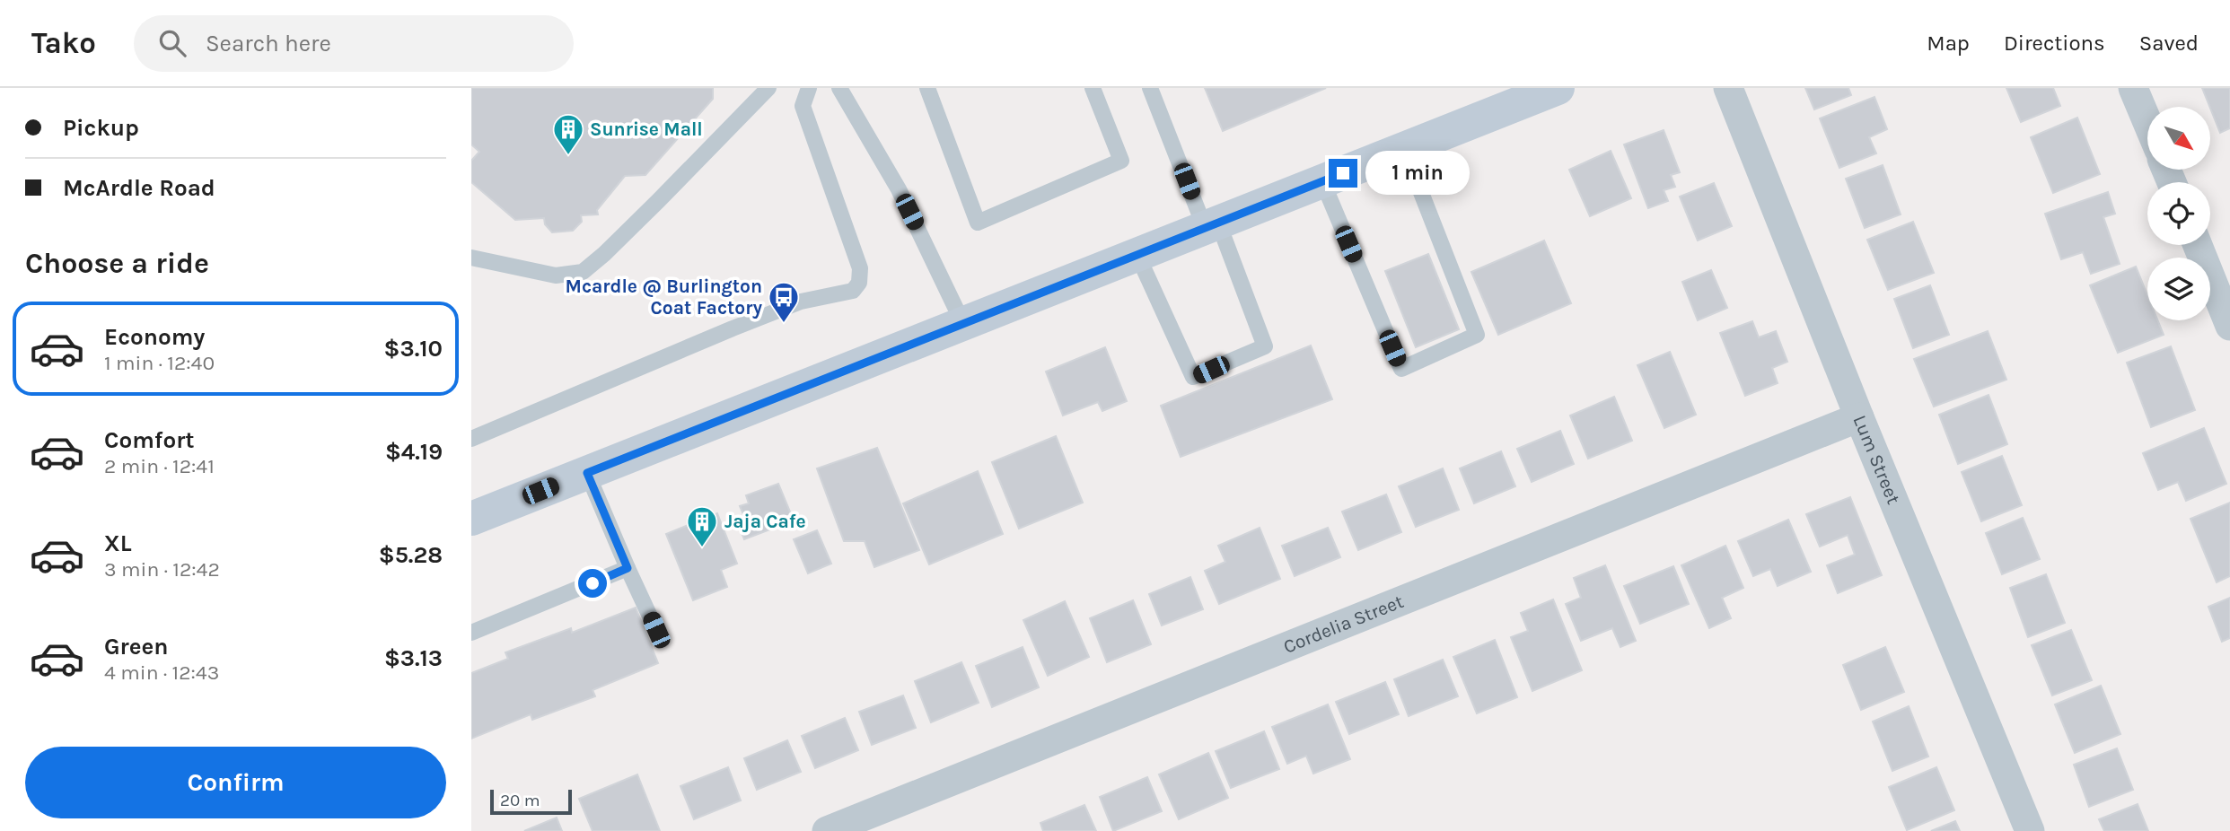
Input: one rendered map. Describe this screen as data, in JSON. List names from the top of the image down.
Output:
{
  "streets": {
    "street": ["Lum Street", "Cordelia Street"]
  },
  "crossings": [
    ["Lum Street", "Cordelia Street"]
  ],
  "places": {
    "building": ["Sunrise Mall", "Jaja Cafe"],
    "bus stop": ["Mcardle @ Burlington Coat Factory"]
  },
  "scale_bar": "20 m",
  "north": "bottom right",
  "page": {
    "header": "Tako",
    "search": "Search here",
    "nav": ["Map", "Directions", "Saved"],
    "banner": ["Pickup", "McArdle Road"],
    "bubble": "1 min",
    "heading": "Choose a ride",
    "list": [
      {
        "name": "Economy",
        "note": "1 min · 12:40",
        "value": "$3.10"
      },
      {
        "name": "Comfort",
        "note": "2 min · 12:41",
        "value": "$4.19"
      },
      {
        "name": "XL",
        "note": "3 min · 12:42",
        "value": "$5.28"
      },
      {
        "name": "Green",
        "note": "4 min · 12:43",
        "value": "$3.13"
      }
    ],
    "buttons": "Confirm",
    "scale": "20 m"
  }
}
